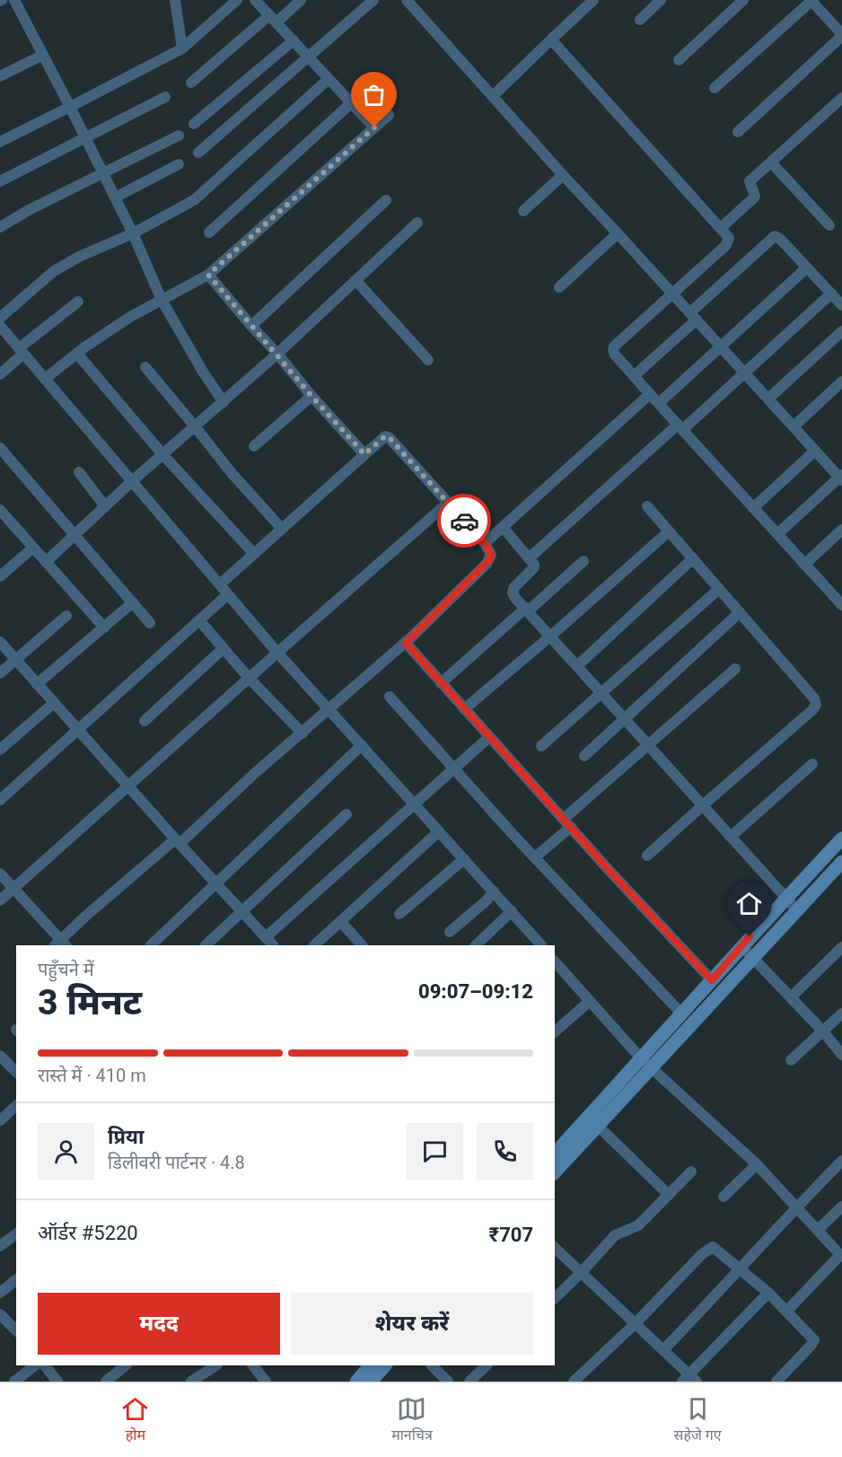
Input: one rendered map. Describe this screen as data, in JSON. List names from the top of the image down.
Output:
{
  "page": {
    "heading": ["3 मिनट", "पहुँचने में", "09:07–09:12"],
    "panel": [
      "प्रिया",
      "डिलीवरी पार्टनर · 4.8",
      "ऑर्डर #5220",
      "₹707"
    ],
    "bar": "रास्ते में · 410 m",
    "buttons": ["मदद", "शेयर करें"],
    "tabs": ["होम", "मानचित्र", "सहेजे गए"]
  }
}
